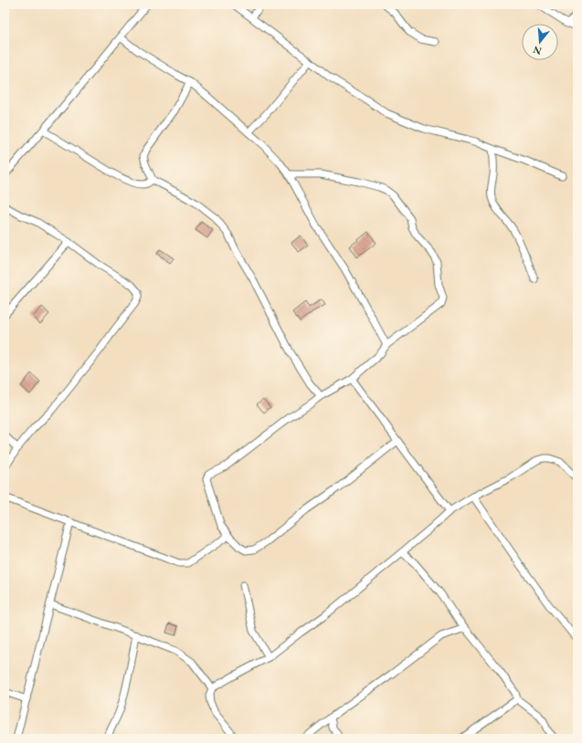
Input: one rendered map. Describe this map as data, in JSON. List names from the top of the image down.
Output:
{
  "north": "bottom"
}
